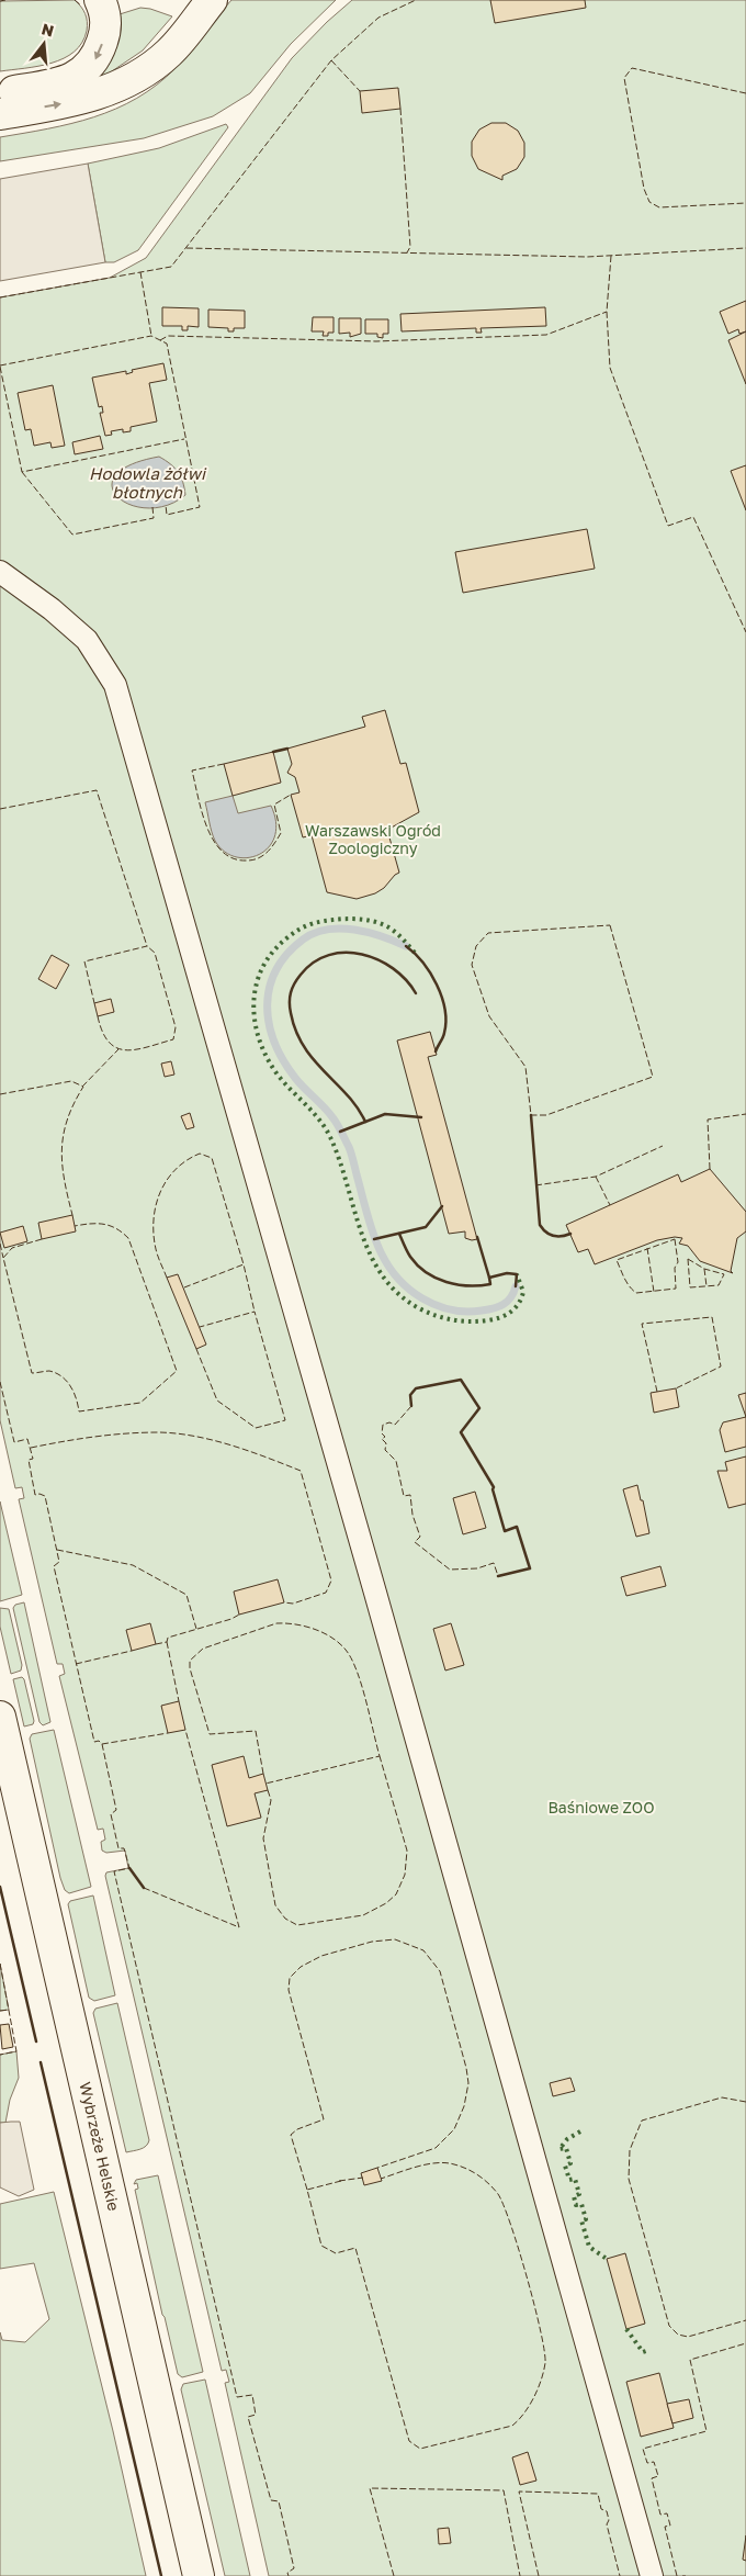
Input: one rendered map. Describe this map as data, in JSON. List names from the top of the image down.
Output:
{
  "streets": {
    "main road": ["Wybrzeże Helskie"]
  },
  "water": ["Hodowla żółwi błotnych"],
  "parks": ["Warszawski Ogród Zoologiczny", "Baśniowe ZOO"],
  "north": "top"
}
